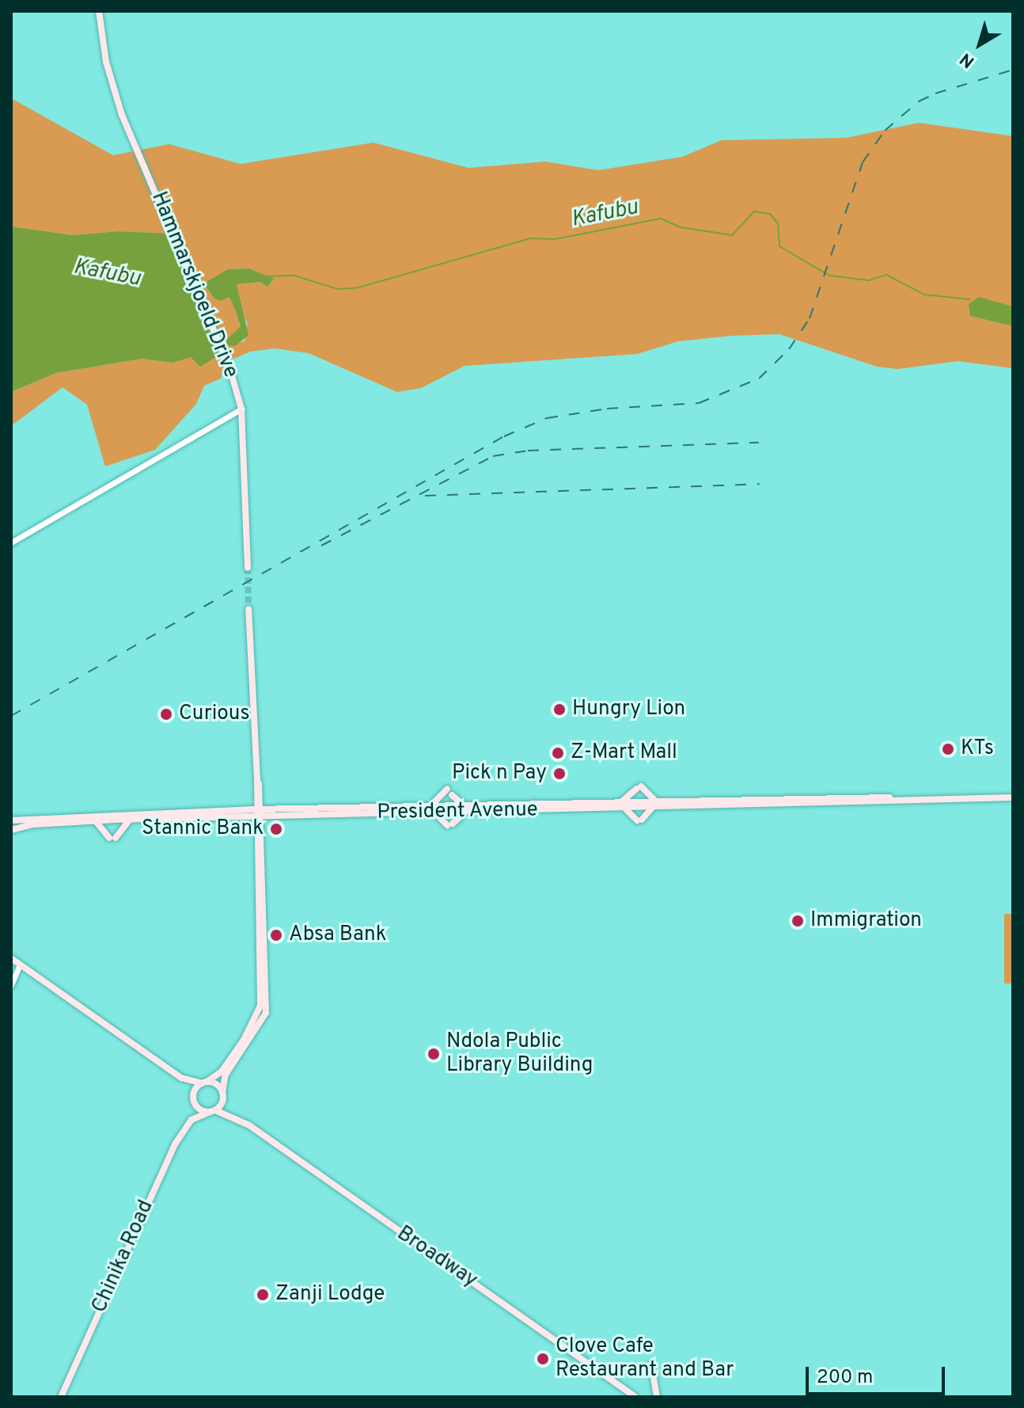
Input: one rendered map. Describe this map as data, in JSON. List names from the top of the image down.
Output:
{
  "streets": {
    "main road": [
      "Hammarskjoeld Drive",
      "President Avenue",
      "Chinika Road",
      "Broadway"
    ]
  },
  "water": ["Kafubu"],
  "places": [
    "Hungry Lion",
    "Curious",
    "KTs",
    "Z-Mart Mall",
    "Pick n Pay",
    "Stannic Bank",
    "Immigration",
    "Absa Bank",
    "Ndola Public Library Building",
    "Zanji Lodge",
    "Clove Cafe Restaurant and Bar"
  ],
  "scale_bar": "200 m",
  "north": "bottom left"
}
